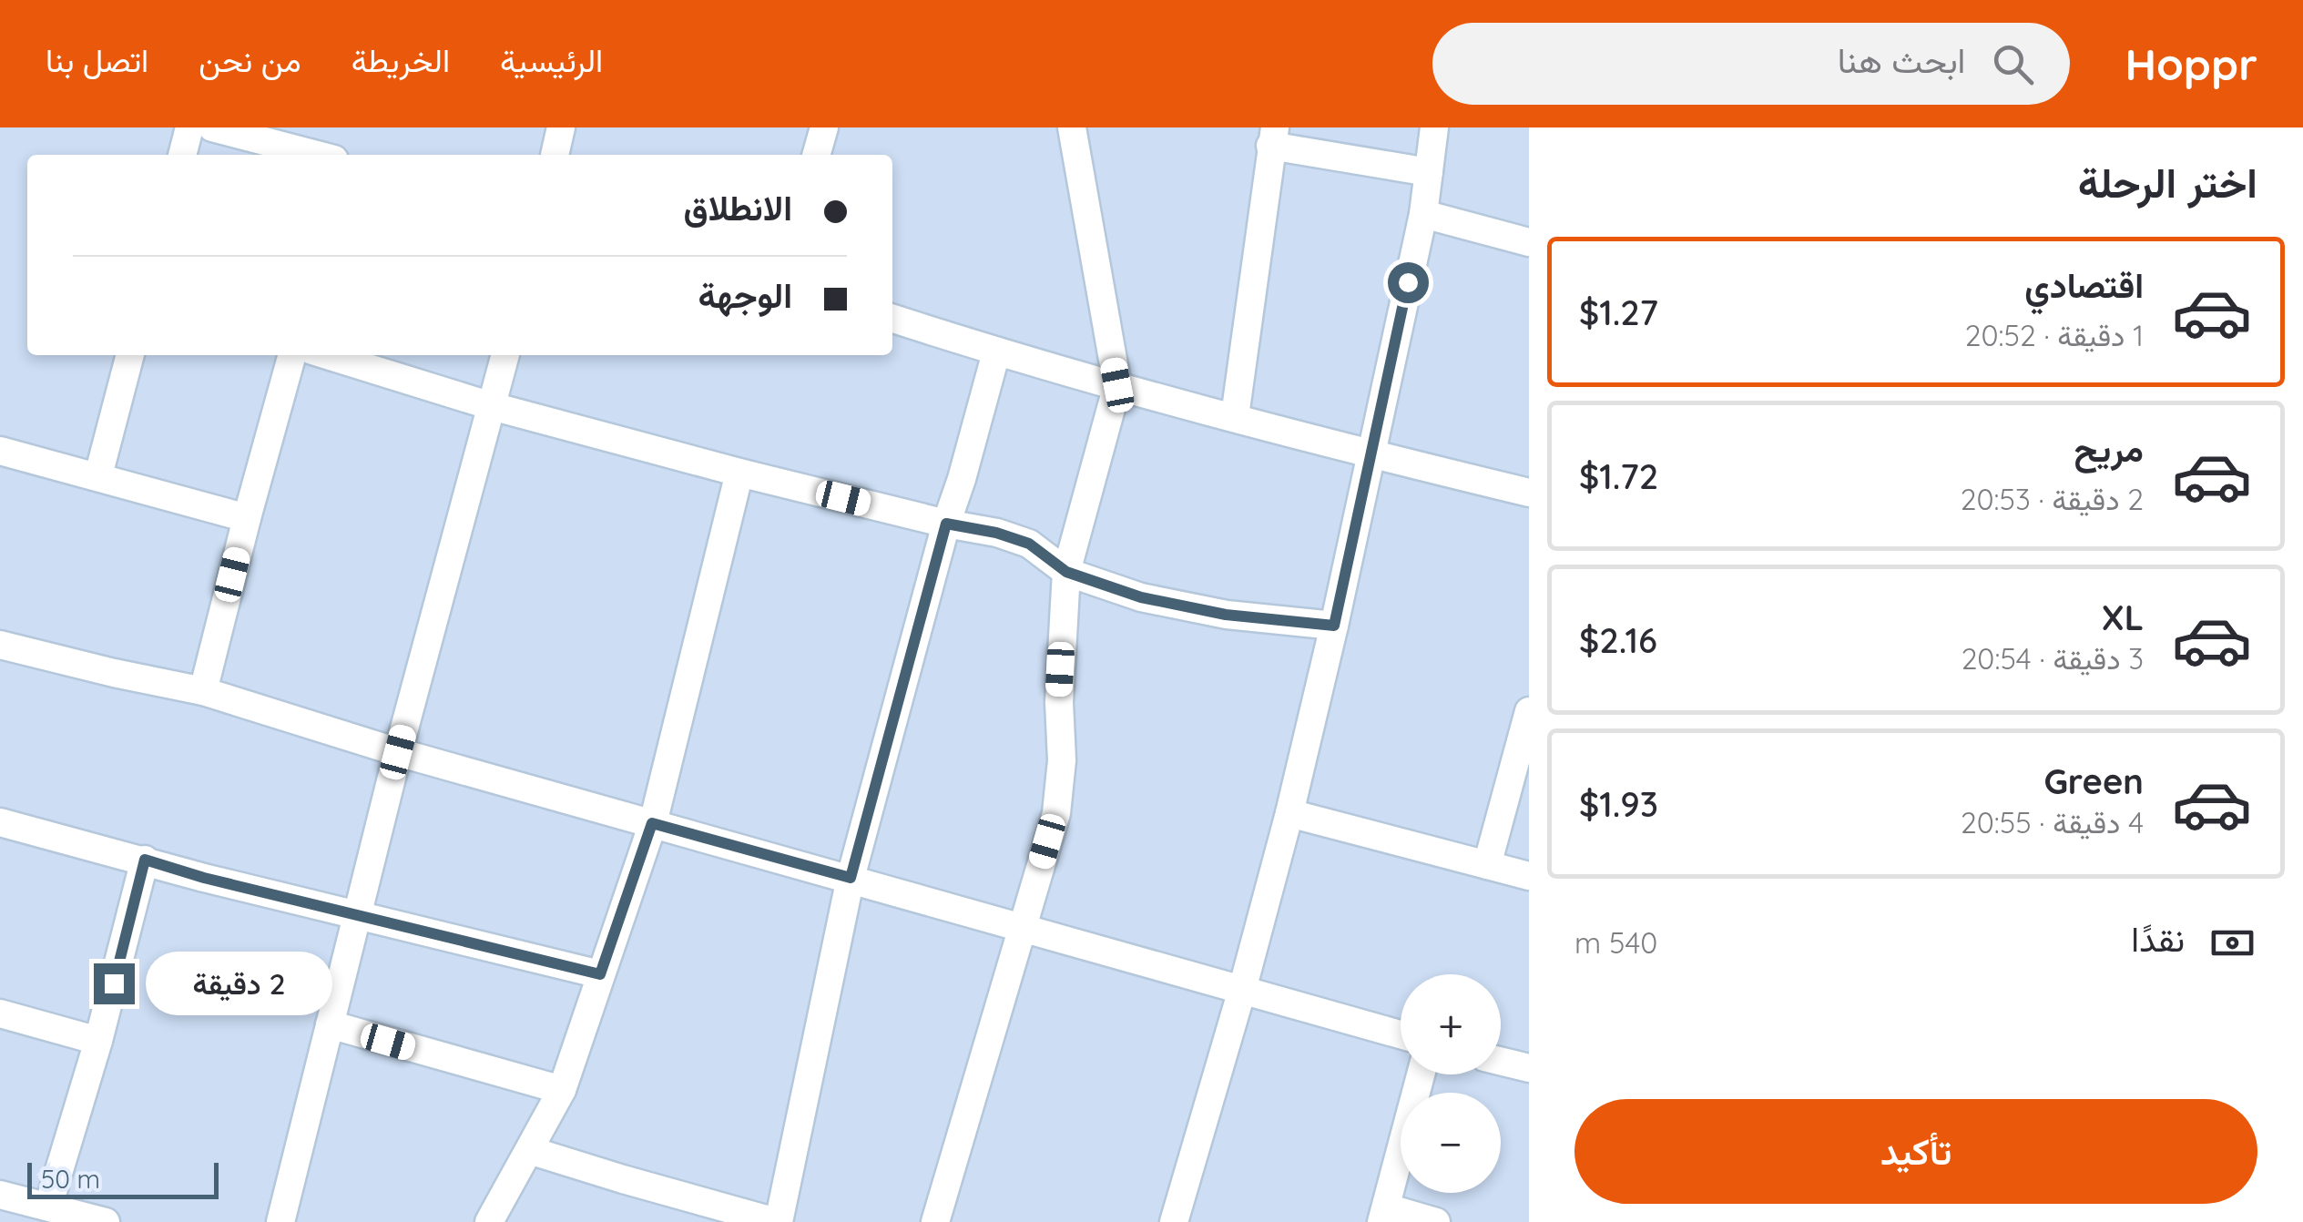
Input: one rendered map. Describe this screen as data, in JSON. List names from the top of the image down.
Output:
{
  "scale_bar": "50 m",
  "page": {
    "header": "Hoppr",
    "search": "ابحث هنا",
    "nav": [
      "الرئيسية",
      "الخريطة",
      "من نحن",
      "اتصل بنا"
    ],
    "heading": "اختر الرحلة",
    "banner": ["الانطلاق", "الوجهة"],
    "list": [
      {
        "name": "اقتصادي",
        "note": "1 دقيقة · 20:52",
        "value": "$1.27"
      },
      {
        "name": "مريح",
        "note": "2 دقيقة · 20:53",
        "value": "$1.72"
      },
      {
        "name": "XL",
        "note": "3 دقيقة · 20:54",
        "value": "$2.16"
      },
      {
        "name": "Green",
        "note": "4 دقيقة · 20:55",
        "value": "$1.93"
      }
    ],
    "pay": ["نقدًا", "540 m"],
    "bubble": "2 دقيقة",
    "map_buttons": ["+", "−"],
    "buttons": "تأكيد",
    "scale": "50 m"
  }
}
